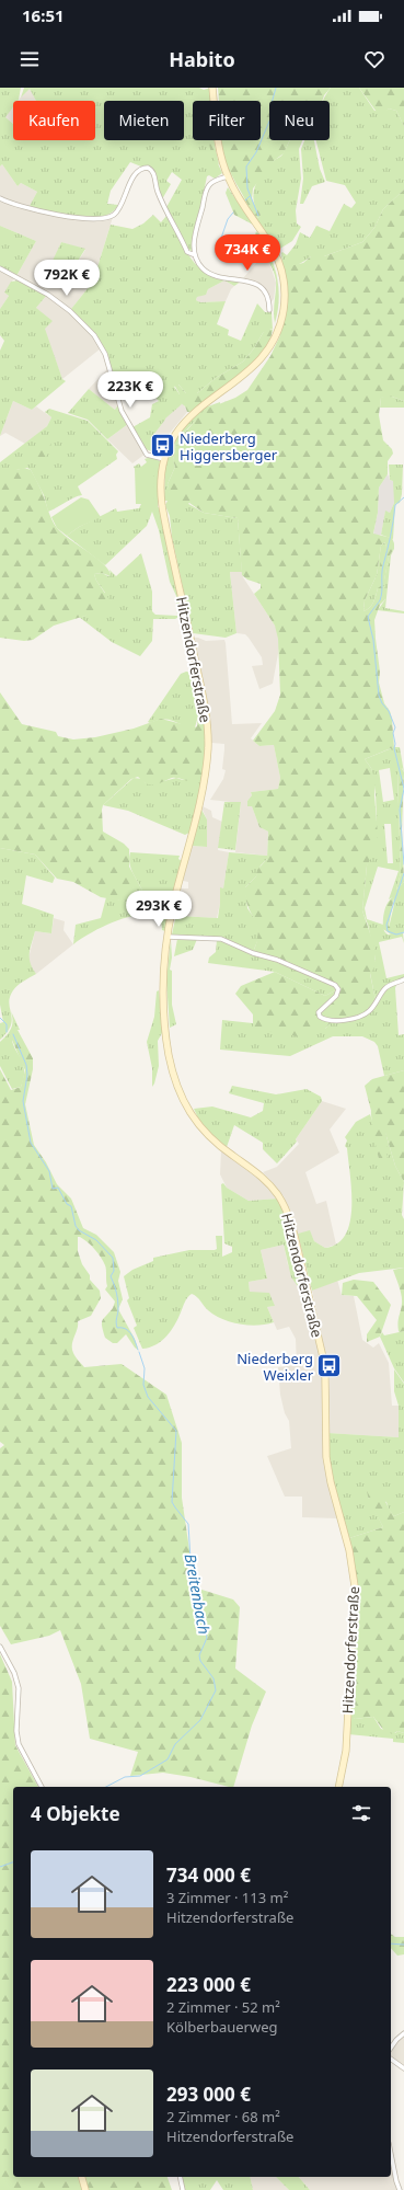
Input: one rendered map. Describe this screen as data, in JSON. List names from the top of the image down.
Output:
{
  "streets": {
    "main road": ["Hitzendorferstraße"]
  },
  "water": ["Breitenbach"],
  "places": {
    "bus stop": ["Niederberg Higgersberger", "Niederberg Weixler"]
  },
  "page": {
    "status": "16:51",
    "header": "Habito",
    "chip": [
      "Kaufen",
      "Mieten",
      "Filter",
      "Neu"
    ],
    "price": [
      "734K €",
      "792K €",
      "223K €",
      "293K €"
    ],
    "heading": "4 Objekte",
    "list": [
      {
        "name": "734 000 €",
        "note": "3 Zimmer · 113 m² · Hitzendorferstraße"
      },
      {
        "name": "223 000 €",
        "note": "2 Zimmer · 52 m² · Kölberbauerweg"
      },
      {
        "name": "293 000 €",
        "note": "2 Zimmer · 68 m² · Hitzendorferstraße"
      }
    ]
  }
}
